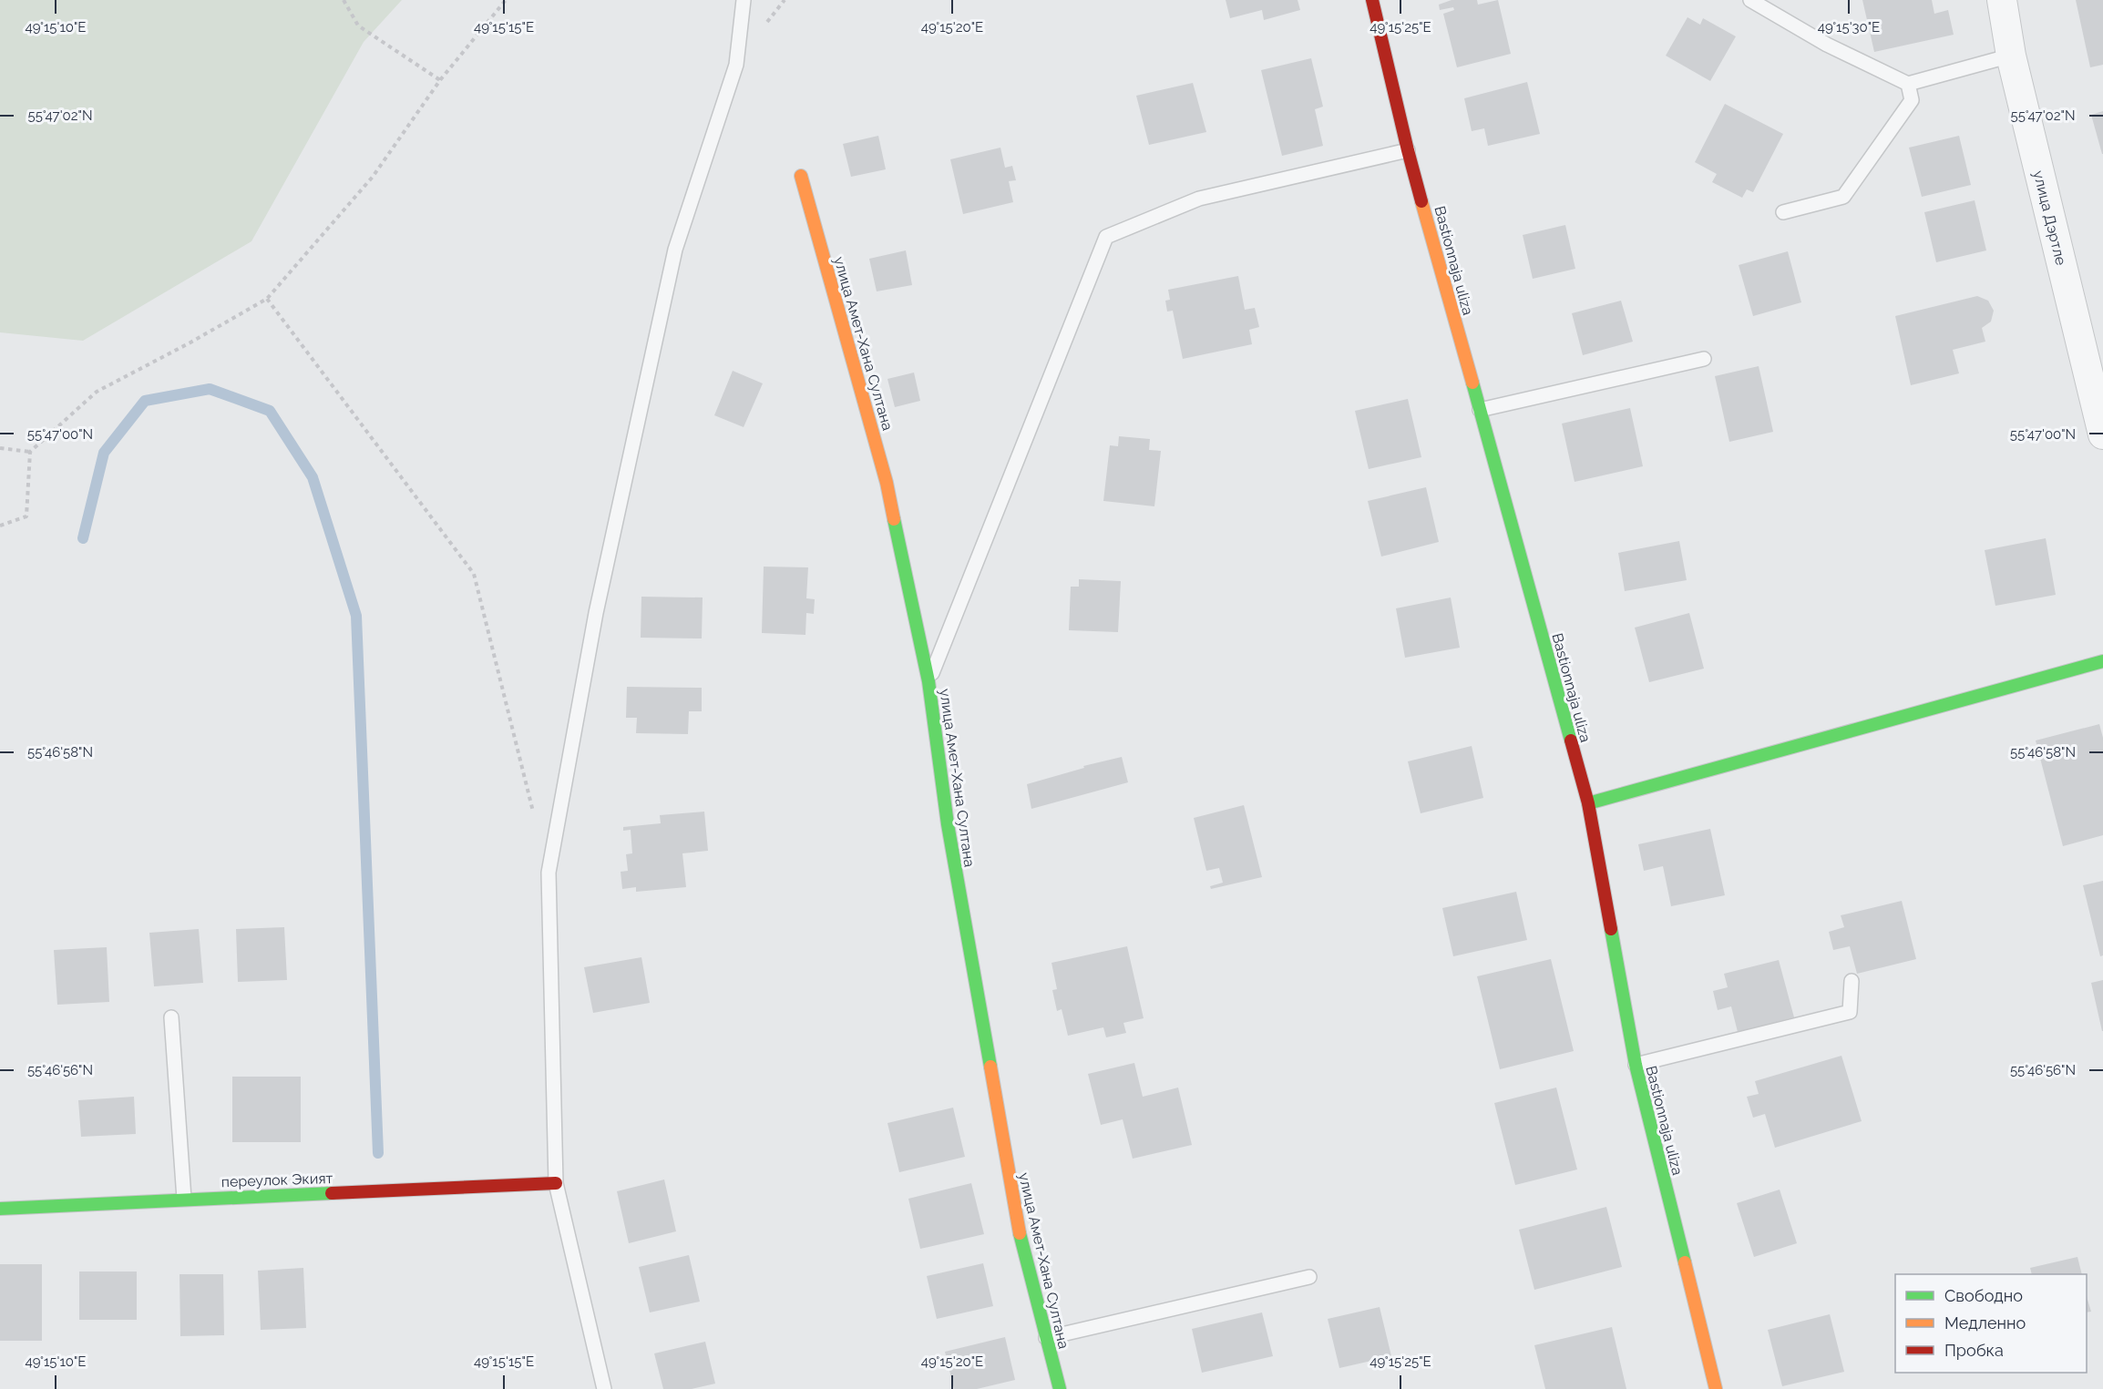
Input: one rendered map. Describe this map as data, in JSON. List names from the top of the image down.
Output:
{
  "streets": {
    "street": [
      "улица Дэртле",
      "Bastionnaja uliza",
      "улица Амет-Хана Султана",
      "переулок Экият"
    ]
  },
  "legend": ["Свободно", "Медленно", "Пробка"],
  "coordinates": [
    "49°15'10\"E",
    "49°15'15\"E",
    "49°15'20\"E",
    "49°15'25\"E",
    "49°15'30\"E",
    "55°47'02\"N",
    "55°47'00\"N",
    "55°46'58\"N",
    "55°46'56\"N"
  ]
}
